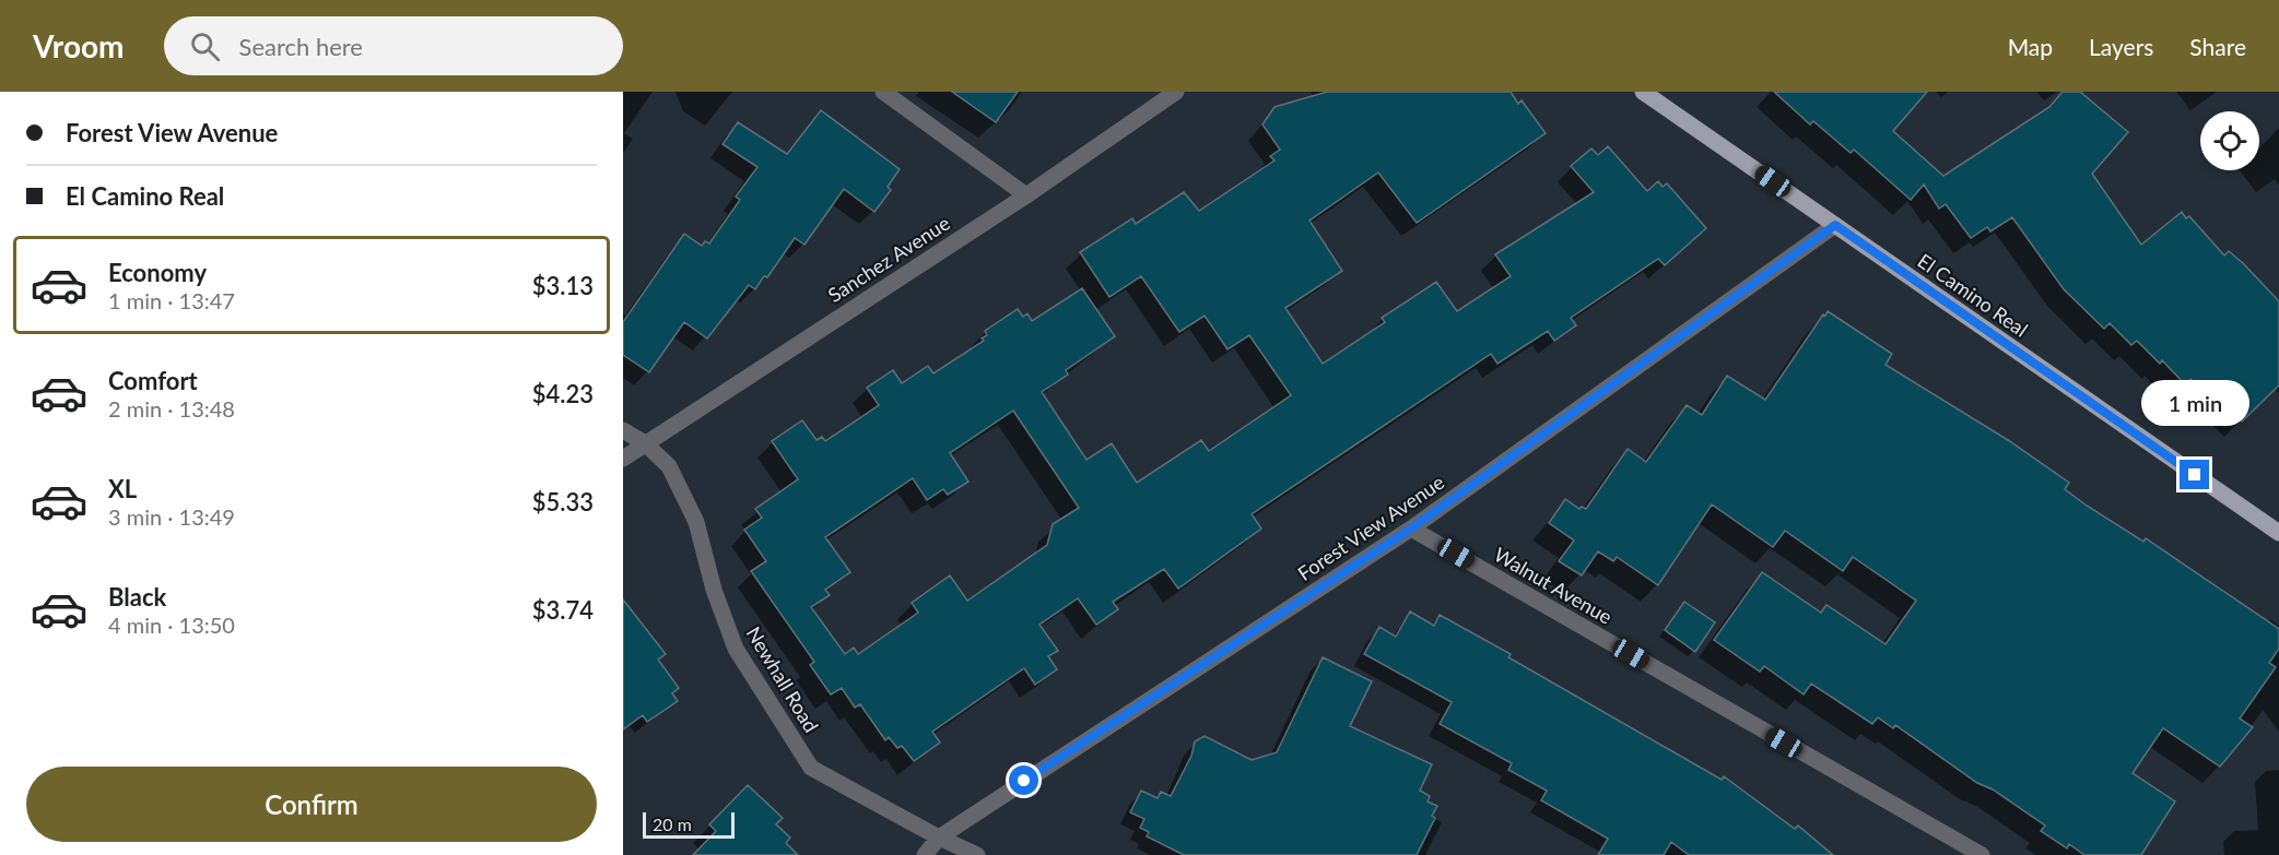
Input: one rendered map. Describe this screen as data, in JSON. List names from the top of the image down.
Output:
{
  "streets": {
    "main road": ["El Camino Real"],
    "street": [
      "Sanchez Avenue",
      "Forest View Avenue",
      "Walnut Avenue",
      "Newhall Road"
    ]
  },
  "crossings": [
    ["Sanchez Avenue", "Newhall Road"],
    ["El Camino Real", "Forest View Avenue"],
    ["Forest View Avenue", "Walnut Avenue"],
    ["Forest View Avenue", "Newhall Road"]
  ],
  "scale_bar": "20 m",
  "page": {
    "header": "Vroom",
    "search": "Search here",
    "nav": ["Map", "Layers", "Share"],
    "banner": ["Forest View Avenue", "El Camino Real"],
    "list": [
      {
        "name": "Economy",
        "note": "1 min · 13:47",
        "value": "$3.13"
      },
      {
        "name": "Comfort",
        "note": "2 min · 13:48",
        "value": "$4.23"
      },
      {
        "name": "XL",
        "note": "3 min · 13:49",
        "value": "$5.33"
      },
      {
        "name": "Black",
        "note": "4 min · 13:50",
        "value": "$3.74"
      }
    ],
    "bubble": "1 min",
    "buttons": "Confirm",
    "scale": "20 m"
  }
}
